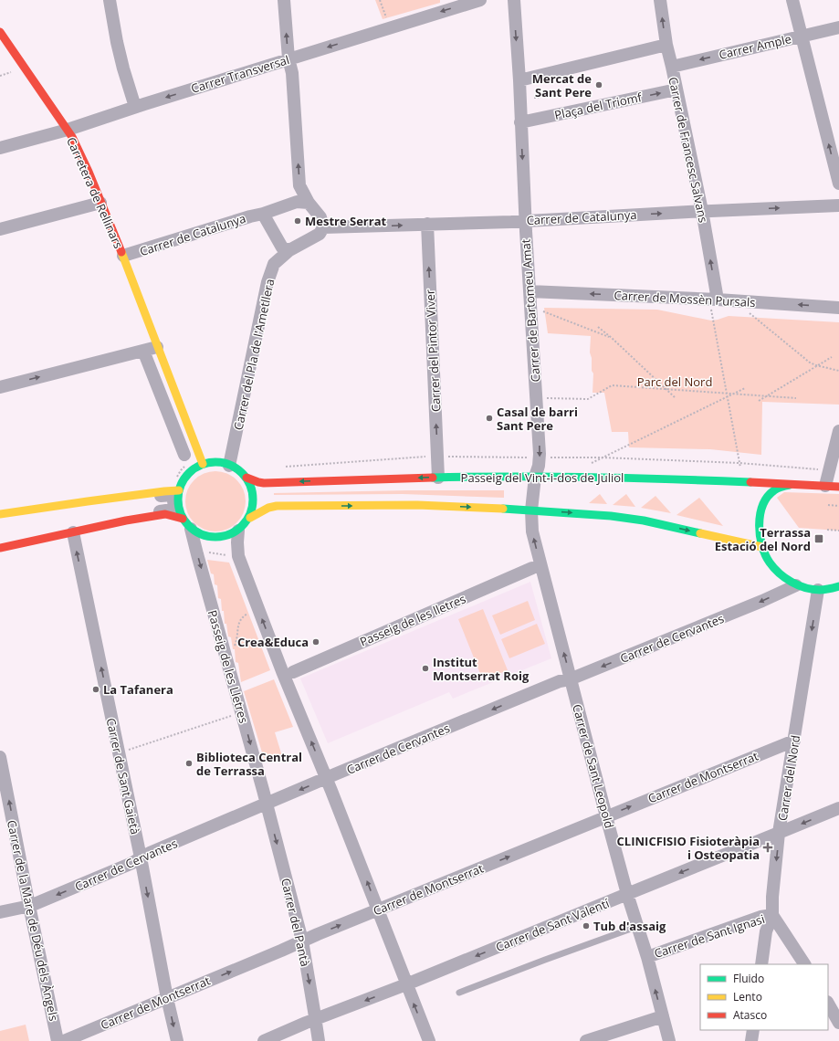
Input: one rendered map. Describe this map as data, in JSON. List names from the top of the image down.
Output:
{
  "streets": {
    "street": [
      "Carrer Ample",
      "Carrer Transversal",
      "Plaça del Triomf",
      "Carrer de Francesc Salvans",
      "Carretera de Rellinars",
      "Carrer de Catalunya",
      "Carrer de Mossèn Pursals",
      "Carrer de Bartomeu Amat",
      "Carrer del Pintor Viver",
      "Carrer del Pla de l'Ametllera",
      "Passeig del Vint-i-dos de Juliol",
      "Passeig de les lletres",
      "Carrer de Cervantes",
      "Passeig de les Lletres",
      "Carrer de Sant Leopold",
      "Carrer de Sant Gaietà",
      "Carrer de Montserrat",
      "Carrer del Nord",
      "Carrer de la Mare de Déu dels Àngels",
      "Carrer del Pantà",
      "Carrer de Sant Valentí",
      "Carrer de Sant Ignasi"
    ]
  },
  "crossings": [
    ["Carrer Ample", "Carrer de Francesc Salvans"],
    ["Carrer Transversal", "Carretera de Rellinars"],
    ["Plaça del Triomf", "Carrer de Francesc Salvans"],
    ["Plaça del Triomf", "Carrer de Bartomeu Amat"],
    ["Carrer de Francesc Salvans", "Carrer de Catalunya"],
    ["Carrer de Francesc Salvans", "Carrer de Mossèn Pursals"],
    ["Carretera de Rellinars", "Carrer de Catalunya"],
    ["Carretera de Rellinars", "Carrer del Pla de l'Ametllera"],
    ["Carretera de Rellinars", "Passeig del Vint-i-dos de Juliol"],
    ["Carretera de Rellinars", "Passeig de les Lletres"],
    ["Carrer de Catalunya", "Carrer de Bartomeu Amat"],
    ["Carrer de Catalunya", "Carrer del Pintor Viver"],
    ["Carrer de Catalunya", "Carrer del Pla de l'Ametllera"],
    ["Carrer de Mossèn Pursals", "Carrer de Bartomeu Amat"],
    ["Carrer de Bartomeu Amat", "Passeig del Vint-i-dos de Juliol"],
    ["Carrer de Bartomeu Amat", "Carrer de Sant Leopold"],
    ["Carrer del Pintor Viver", "Passeig del Vint-i-dos de Juliol"],
    ["Carrer del Pla de l'Ametllera", "Passeig del Vint-i-dos de Juliol"],
    ["Carrer del Pla de l'Ametllera", "Passeig de les Lletres"],
    ["Passeig del Vint-i-dos de Juliol", "Passeig de les Lletres"],
    ["Carrer de Cervantes", "Passeig de les Lletres"],
    ["Carrer de Cervantes", "Carrer de Sant Leopold"],
    ["Carrer de Cervantes", "Carrer de Sant Gaietà"],
    ["Carrer de Cervantes", "Carrer de la Mare de Déu dels Àngels"],
    ["Carrer de Cervantes", "Carrer del Pantà"],
    ["Passeig de les Lletres", "Carrer del Pantà"],
    ["Carrer de Sant Leopold", "Carrer de Montserrat"],
    ["Carrer de Sant Leopold", "Carrer de Sant Valentí"],
    ["Carrer de Sant Leopold", "Carrer de Sant Ignasi"],
    ["Carrer de Sant Gaietà", "Carrer de Montserrat"],
    ["Carrer de Montserrat", "Carrer del Nord"],
    ["Carrer de Montserrat", "Carrer del Pantà"],
    ["Carrer del Nord", "Carrer de Sant Valentí"],
    ["Carrer del Nord", "Carrer de Sant Ignasi"],
    ["Carrer del Pantà", "Carrer de Sant Valentí"]
  ],
  "one_way": [
    "Carrer Ample",
    "Carrer Transversal",
    "Carrer de Francesc Salvans",
    "Carrer de Catalunya",
    "Carrer de Mossèn Pursals",
    "Carrer de Bartomeu Amat",
    "Carrer del Pintor Viver",
    "Carrer de Cervantes",
    "Carrer de Sant Leopold",
    "Carrer de Montserrat",
    "Carrer del Nord",
    "Carrer de la Mare de Déu dels Àngels",
    "Carrer de Sant Valentí"
  ],
  "parks": ["Parc del Nord"],
  "places": {
    "other": [
      "Mercat de Sant Pere",
      "Mestre Serrat",
      "Casal de barri Sant Pere",
      "Crea&Educa",
      "Institut Montserrat Roig",
      "La Tafanera",
      "Biblioteca Central de Terrassa",
      "Tub d'assaig"
    ],
    "transit": ["Terrassa Estació del Nord"],
    "health": ["CLINICFISIO Fisioteràpia i Osteopatia"]
  },
  "legend": ["Fluido", "Lento", "Atasco"]
}
